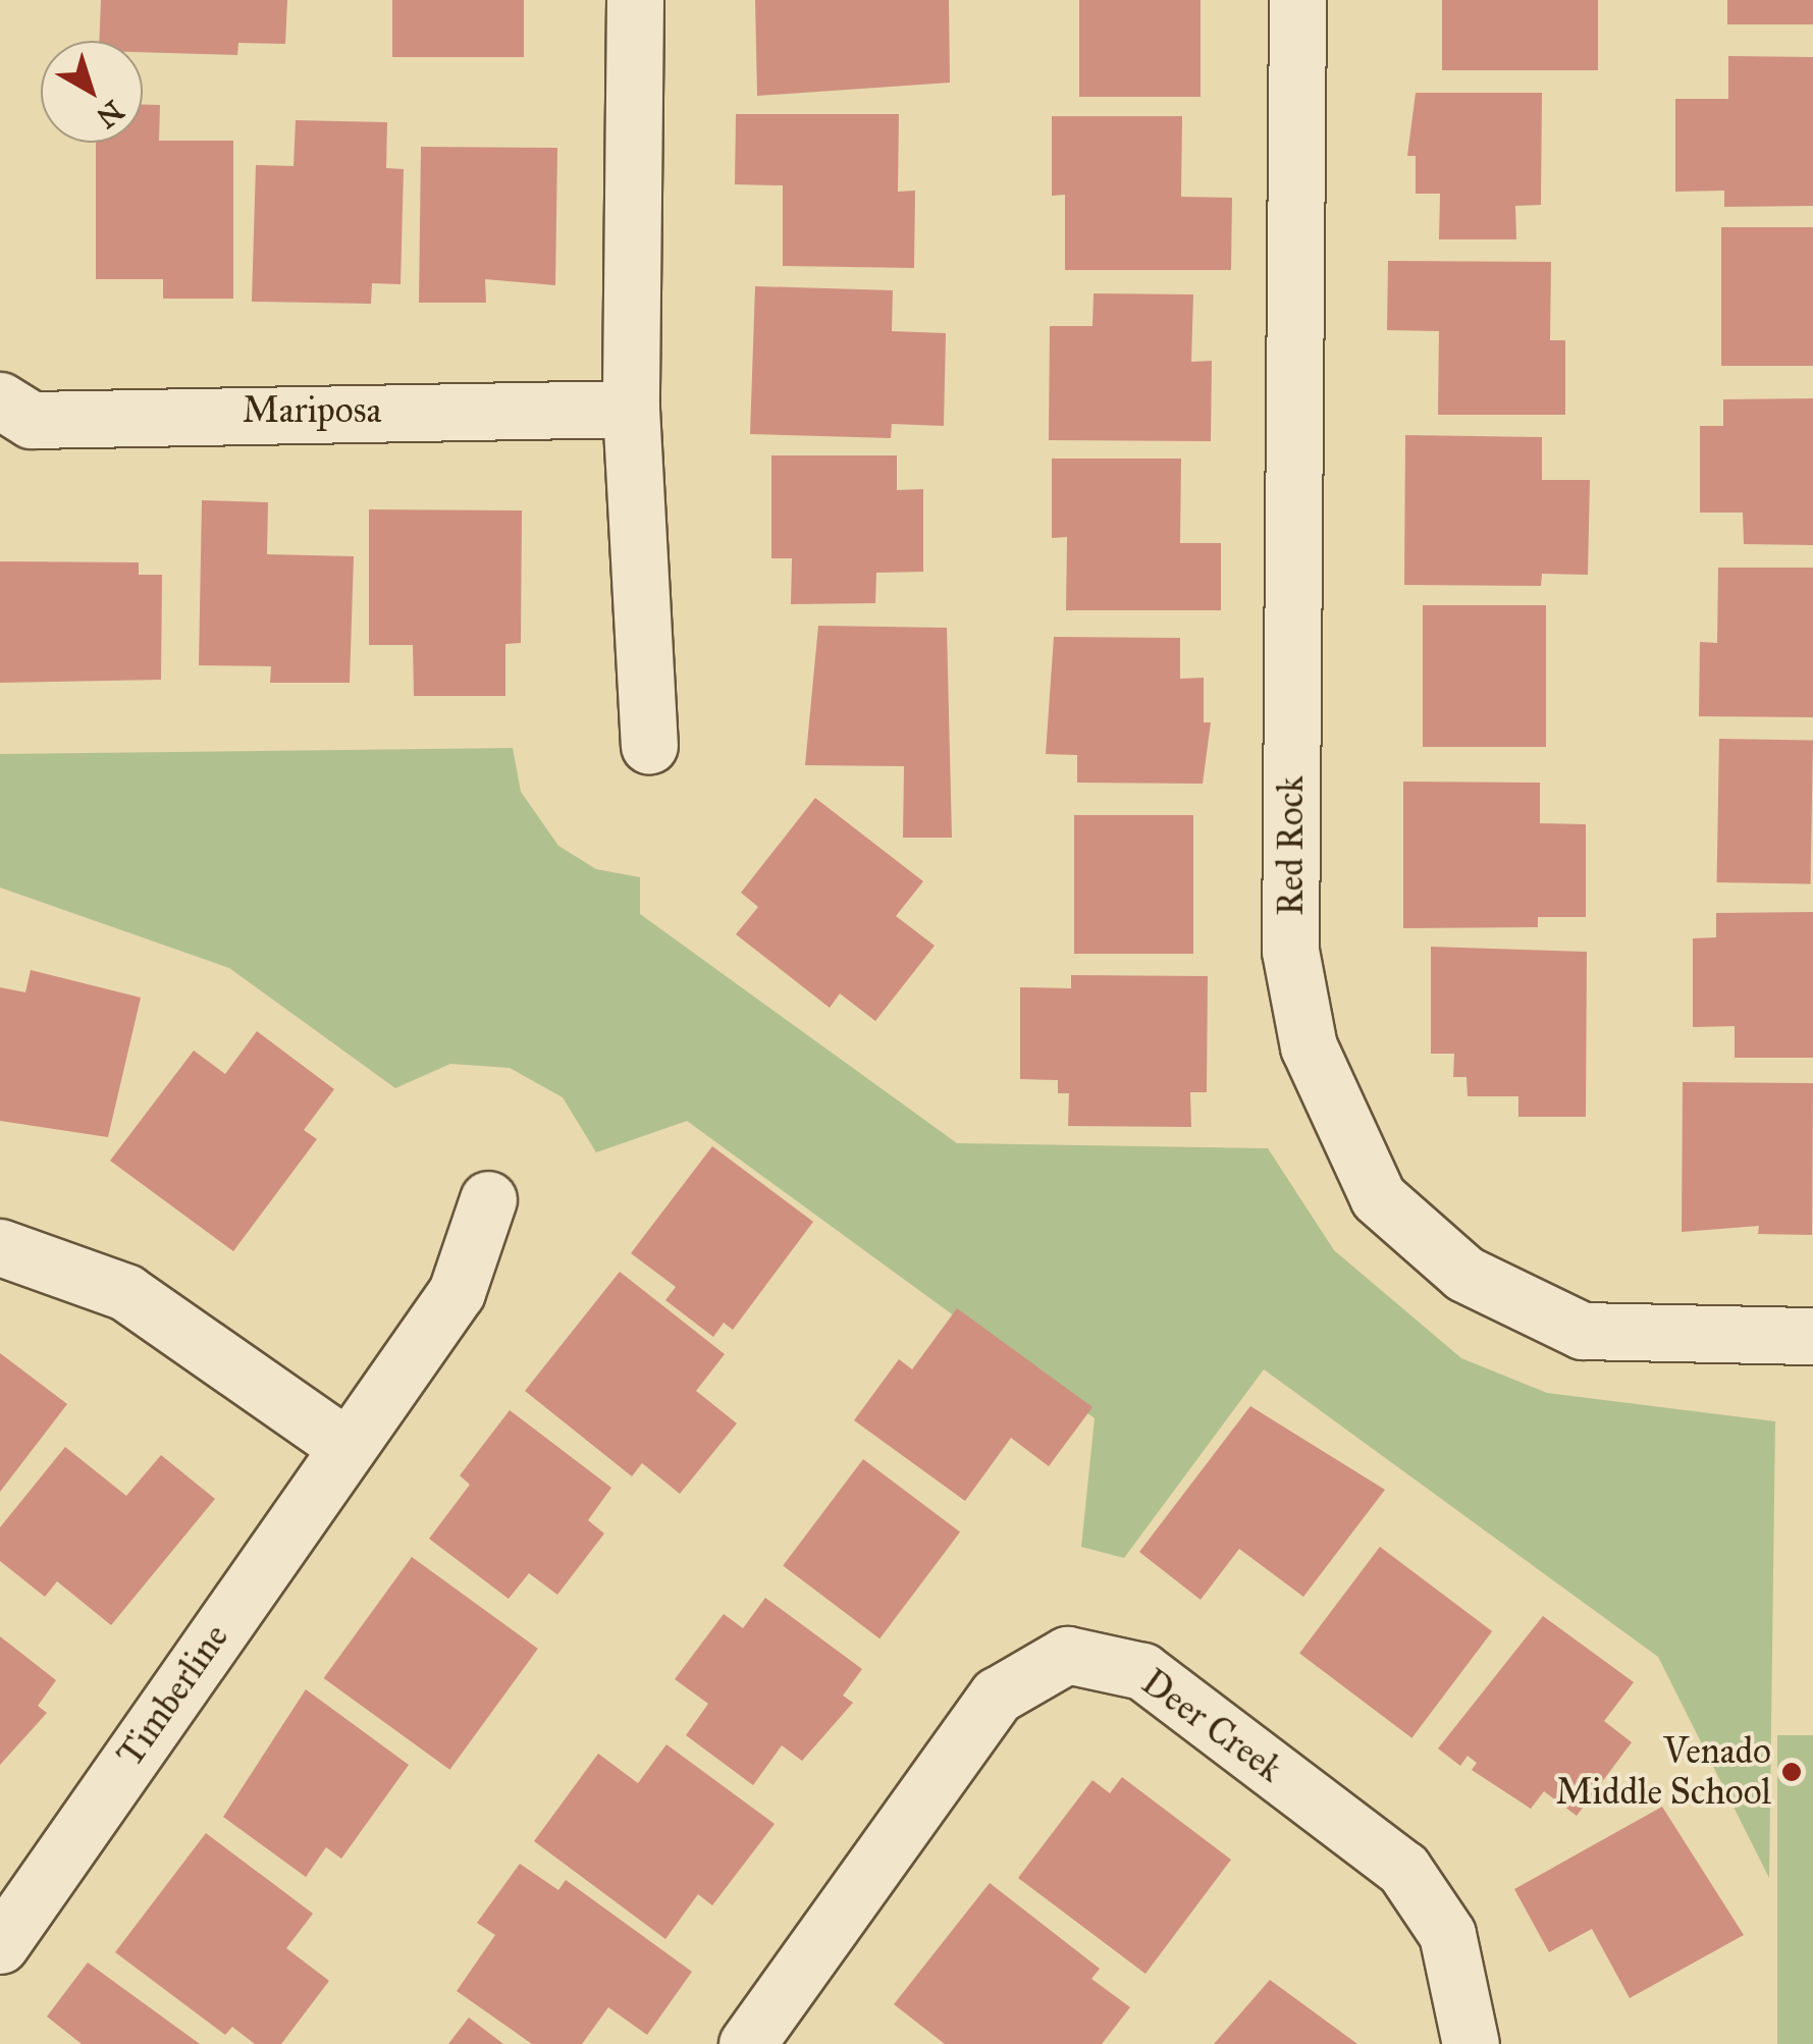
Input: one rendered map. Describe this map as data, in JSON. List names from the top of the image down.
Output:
{
  "streets": {
    "street": [
      "Mariposa",
      "Red Rock",
      "Timberline",
      "Deer Creek"
    ]
  },
  "places": ["Venado Middle School"],
  "north": "bottom right"
}
